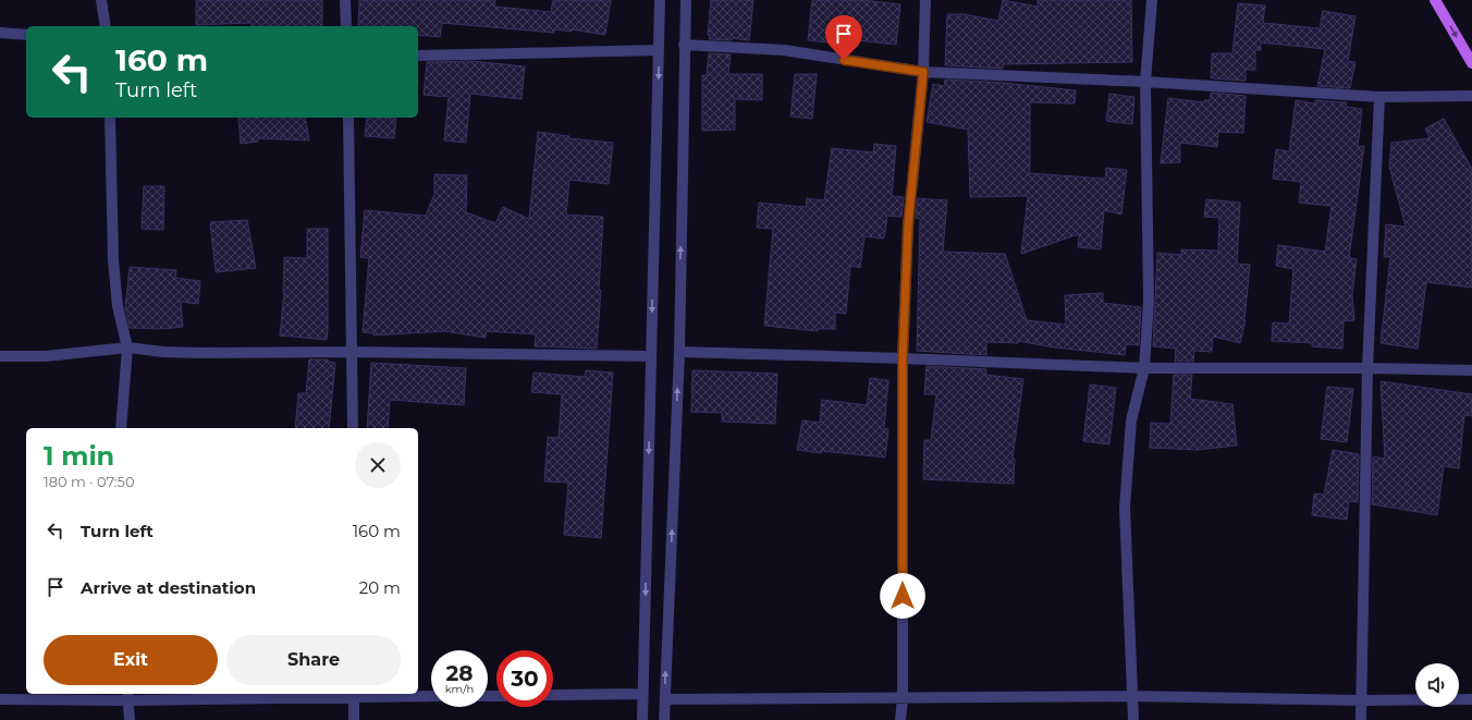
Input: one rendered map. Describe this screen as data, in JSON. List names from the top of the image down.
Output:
{
  "page": {
    "turn": ["160 m", "Turn left"],
    "heading": ["1 min", "180 m · 07:50"],
    "list": [
      {
        "name": "Turn left",
        "value": "160 m"
      },
      {
        "name": "Arrive at destination",
        "value": "20 m"
      }
    ],
    "buttons": ["Exit", "Share"],
    "speed": "28 km/h",
    "limit": "30"
  }
}
